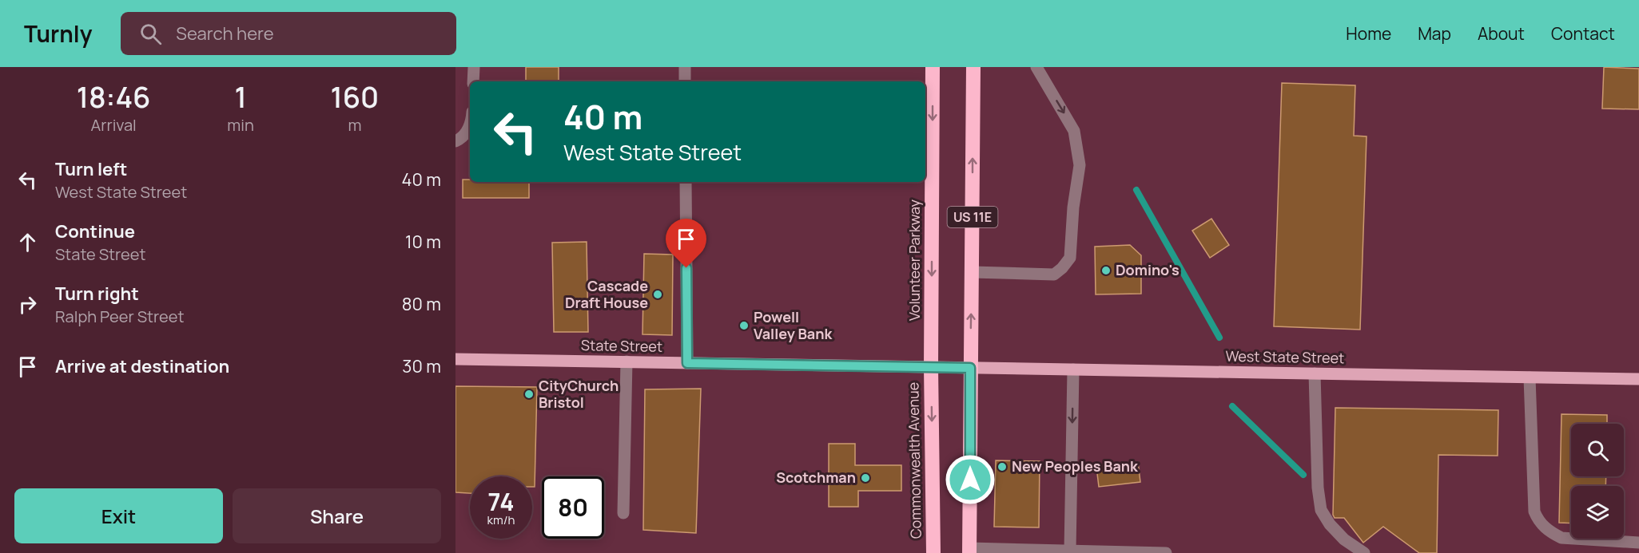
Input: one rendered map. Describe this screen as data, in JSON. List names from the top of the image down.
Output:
{
  "streets": {
    "highway": ["US 11E", "Volunteer Parkway", "Commonwealth Avenue"],
    "main road": ["State Street", "West State Street"]
  },
  "crossings": [
    ["US 11E", "West State Street"],
    ["Volunteer Parkway", "State Street"],
    ["Volunteer Parkway", "West State Street"],
    ["Volunteer Parkway", "Commonwealth Avenue"],
    ["State Street", "West State Street"],
    ["State Street", "Commonwealth Avenue"],
    ["West State Street", "Commonwealth Avenue"]
  ],
  "places": [
    "Domino's",
    "Cascade Draft House",
    "Powell Valley Bank",
    "CityChurch Bristol",
    "New Peoples Bank",
    "Scotchman"
  ],
  "page": {
    "header": "Turnly",
    "search": "Search here",
    "nav": [
      "Home",
      "Map",
      "About",
      "Contact"
    ],
    "eta": [
      "18:46",
      "Arrival",
      "1",
      "min",
      "160",
      "m"
    ],
    "turn": ["40 m", "West State Street"],
    "list": [
      {
        "name": "Turn left",
        "note": "West State Street",
        "value": "40 m"
      },
      {
        "name": "Continue",
        "note": "State Street",
        "value": "10 m"
      },
      {
        "name": "Turn right",
        "note": "Ralph Peer Street",
        "value": "80 m"
      },
      {
        "name": "Arrive at destination",
        "value": "30 m"
      }
    ],
    "speed": "74 km/h",
    "limit": "80",
    "buttons": ["Exit", "Share"]
  }
}
